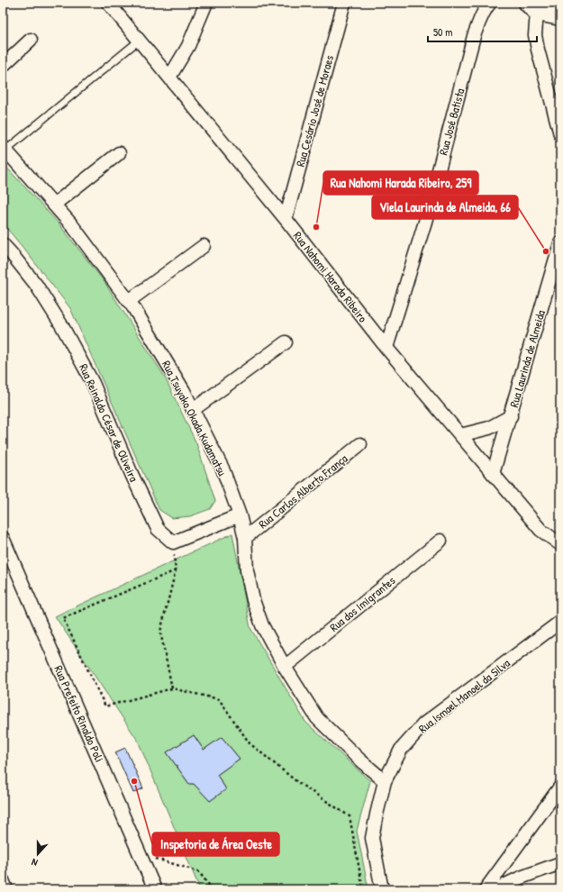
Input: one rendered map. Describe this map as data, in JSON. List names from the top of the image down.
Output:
{
  "streets": {
    "street": [
      "Rua Cesário José de Moraes",
      "Rua José Batista",
      "Rua Nahomi Harada Ribeiro",
      "Rua Laurinda de Almeida",
      "Rua Tsuyako Okada Kudamatsu",
      "Rua Reinaldo César de Oliveira",
      "Rua Carlos Alberto França",
      "Rua dos Imigrantes",
      "Rua Ismael Manoel da Silva",
      "Rua Prefeito Rinaldo Poli"
    ]
  },
  "crossings": [
    ["Rua Cesário José de Moraes", "Rua Nahomi Harada Ribeiro"],
    ["Rua José Batista", "Rua Nahomi Harada Ribeiro"],
    ["Rua Nahomi Harada Ribeiro", "Rua Laurinda de Almeida"],
    ["Rua Tsuyako Okada Kudamatsu", "Rua Carlos Alberto França"],
    ["Rua Tsuyako Okada Kudamatsu", "Rua dos Imigrantes"],
    ["Rua Tsuyako Okada Kudamatsu", "Rua Ismael Manoel da Silva"]
  ],
  "places": ["Rua Nahomi Harada Ribeiro, 259", "Viela Laurinda de Almeida, 66", "Inspetoria de Área Oeste"],
  "scale_bar": "50 m",
  "north": "bottom"
}
